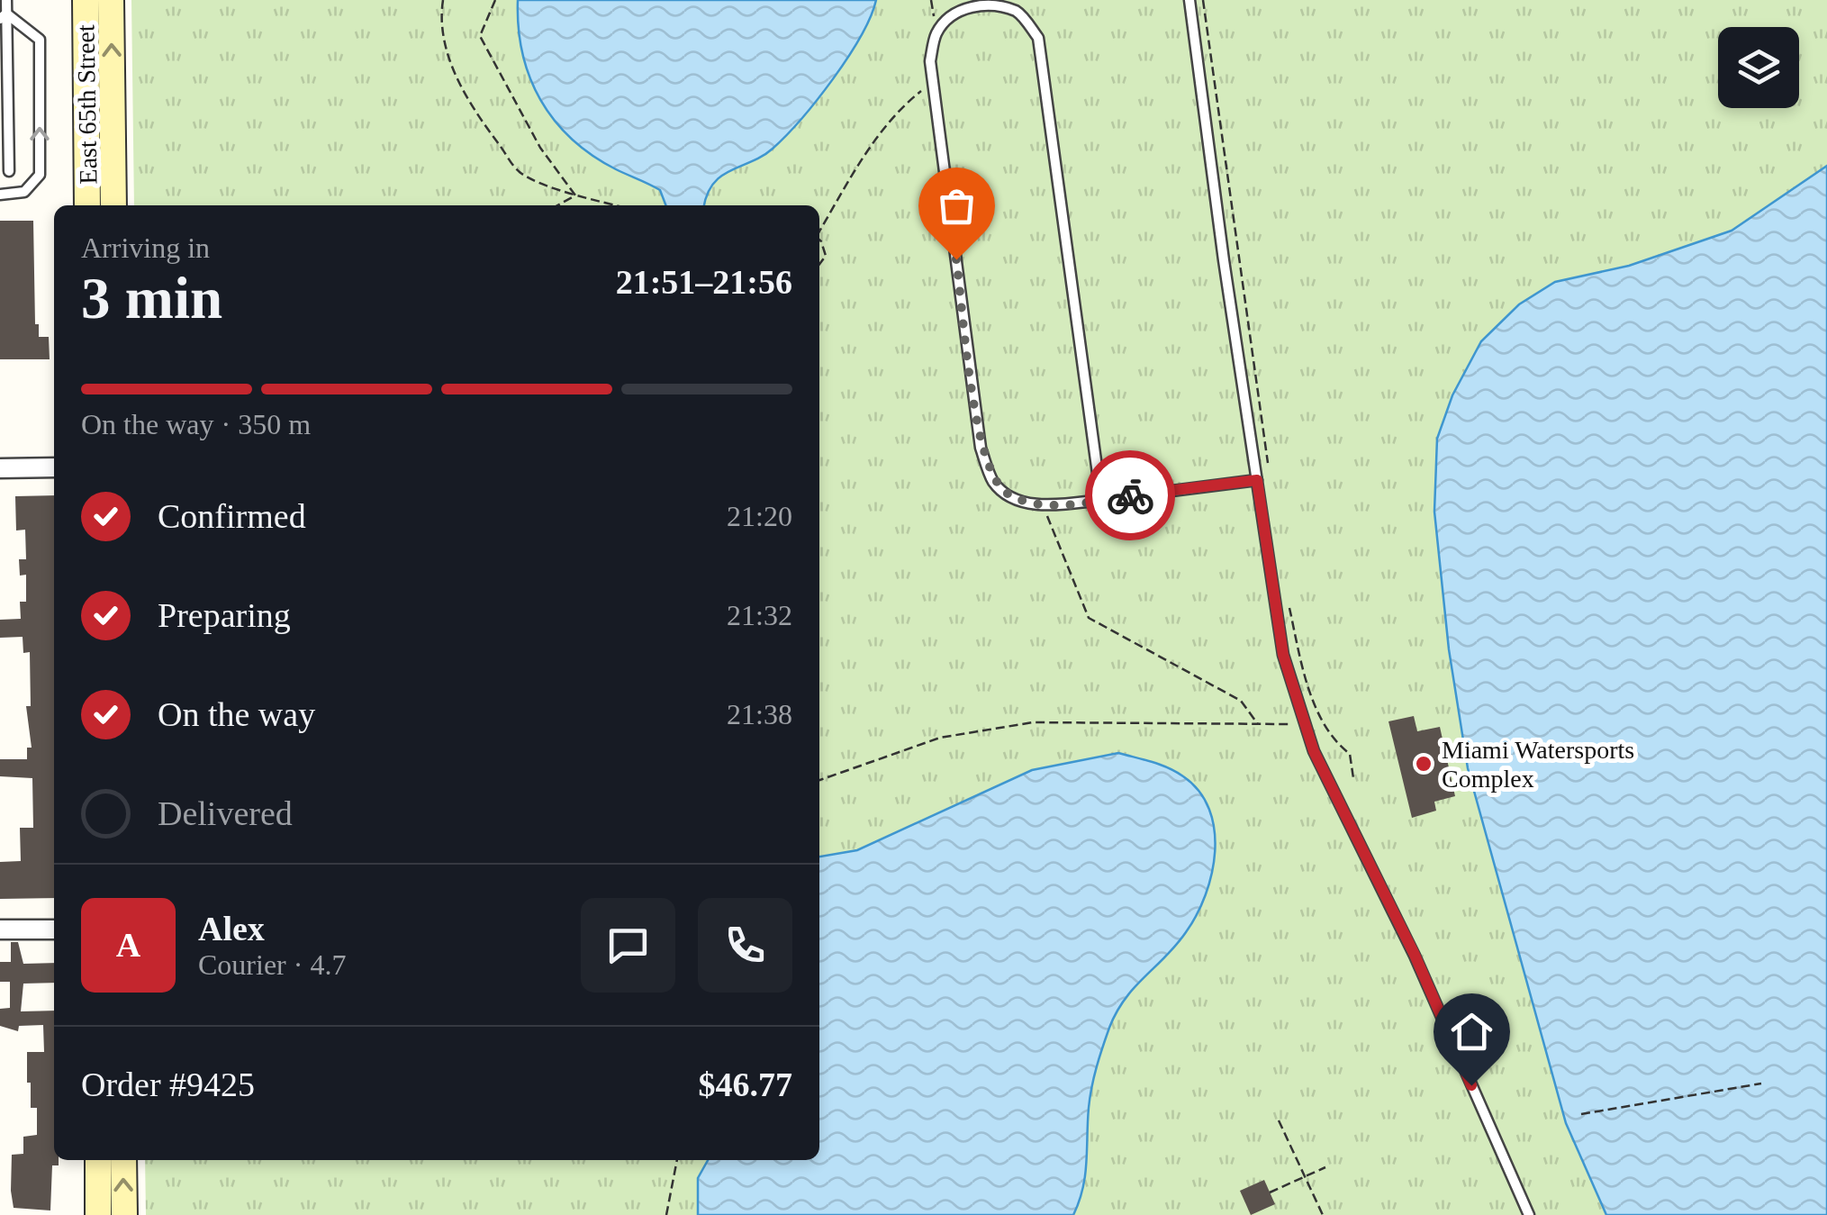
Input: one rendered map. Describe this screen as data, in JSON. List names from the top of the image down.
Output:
{
  "streets": {
    "main road": ["East 65th Street"]
  },
  "places": ["Miami Watersports Complex"],
  "page": {
    "heading": ["3 min", "Arriving in", "21:51–21:56"],
    "panel": [
      "Alex",
      "Courier · 4.7",
      "Order #9425",
      "$46.77"
    ],
    "bar": "On the way · 350 m",
    "list": [
      ["Confirmed", "21:20"],
      ["Preparing", "21:32"],
      ["On the way", "21:38"],
      "Delivered"
    ],
    "round": "A"
  }
}
